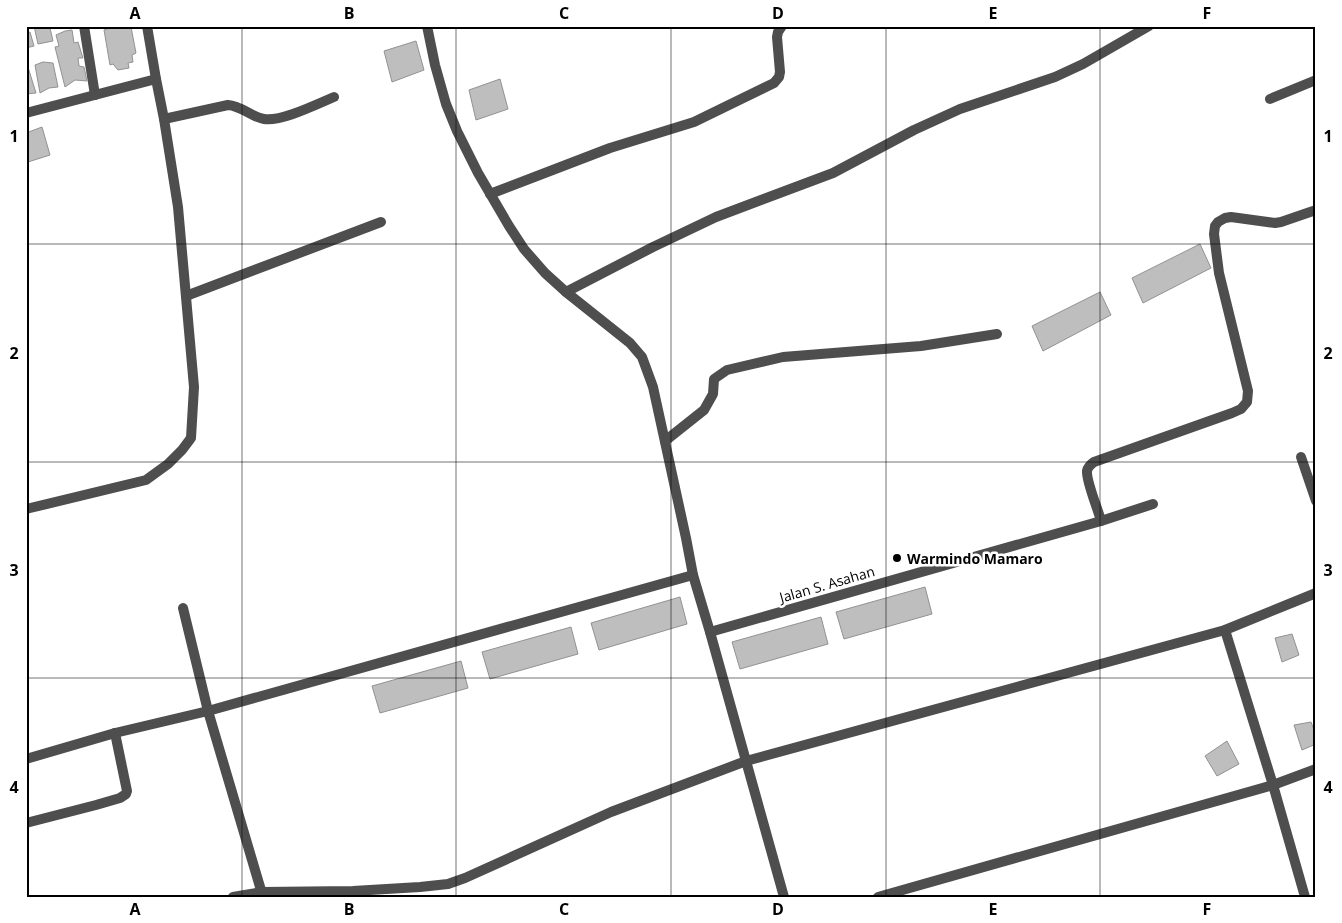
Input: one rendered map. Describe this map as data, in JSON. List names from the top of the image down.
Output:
{
  "streets": {
    "street": ["Jalan S. Asahan"]
  },
  "places": ["Warmindo Mamaro"],
  "grid": {
    "columns": [
      "A",
      "B",
      "C",
      "D",
      "E",
      "F"
    ],
    "rows": [
      "1",
      "2",
      "3",
      "4"
    ]
  }
}
